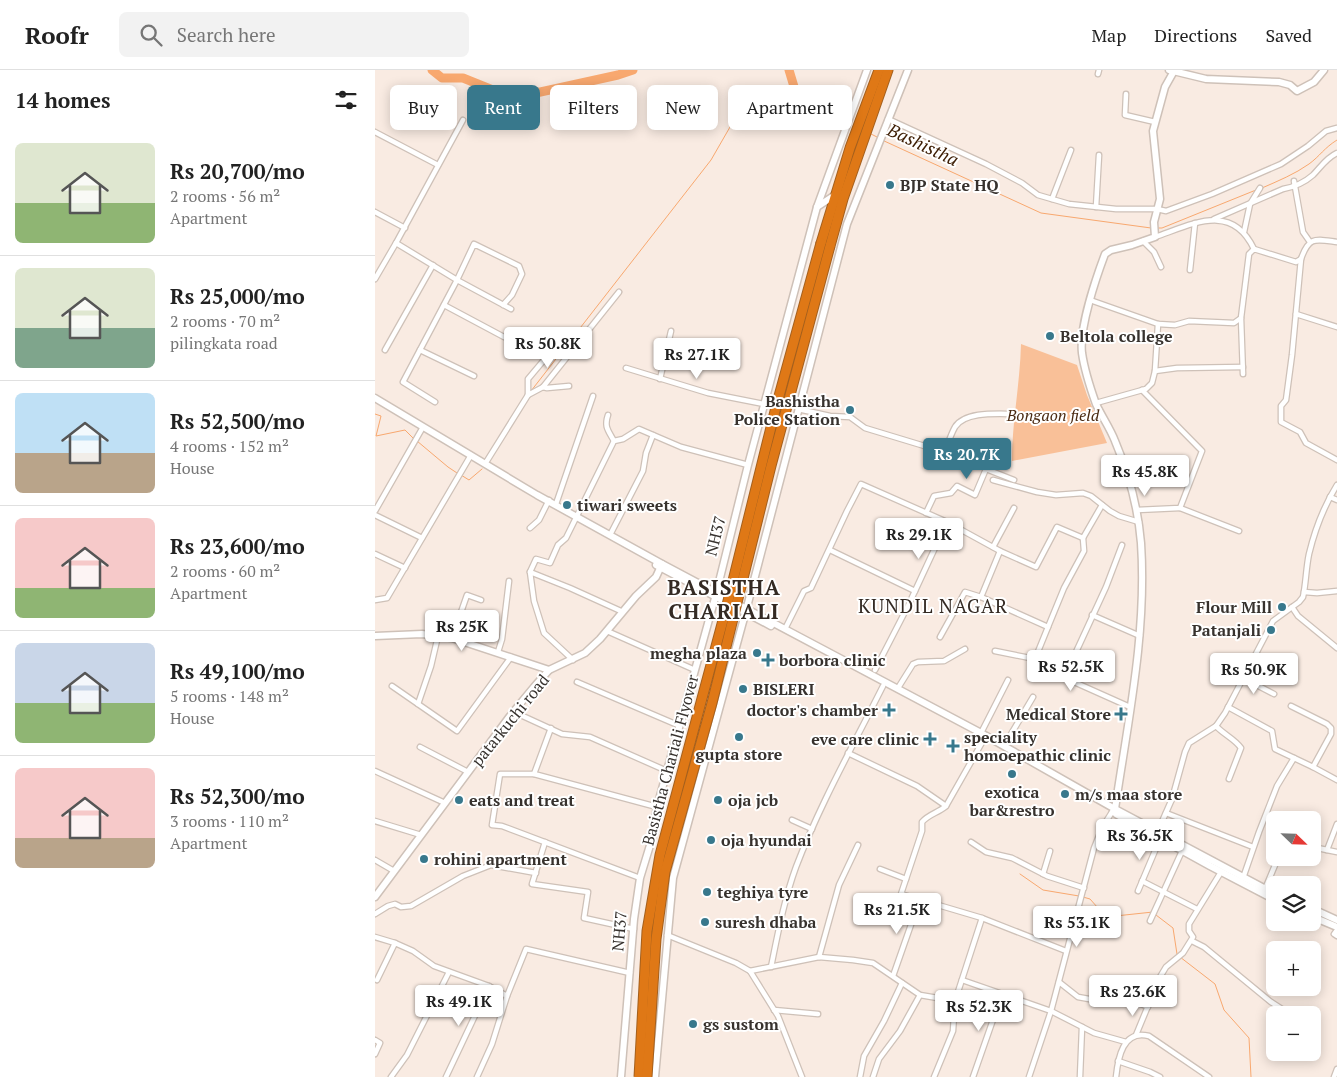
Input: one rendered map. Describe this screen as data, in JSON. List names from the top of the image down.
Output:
{
  "streets": {
    "highway": ["Basistha Chariali Flyover"],
    "street": ["NH37", "patarkuchi road"]
  },
  "districts": ["BASISTHA CHARIALI", "KUNDIL NAGAR"],
  "water": ["Bashistha"],
  "parks": ["Bongaon field"],
  "places": {
    "other": [
      "BJP State HQ",
      "Beltola college",
      "Bashistha Police Station",
      "tiwari sweets",
      "Flour Mill",
      "Patanjali",
      "megha plaza",
      "BISLERI",
      "gupta store",
      "exotica bar&restro",
      "m/s maa store",
      "eats and treat",
      "oja jcb",
      "oja hyundai",
      "rohini apartment",
      "teghiya tyre",
      "suresh dhaba",
      "gs sustom"
    ],
    "health": [
      "borbora clinic",
      "doctor's chamber",
      "Medical Store",
      "eve care clinic",
      "speciality homoepathic clinic"
    ]
  },
  "north": "bottom right",
  "page": {
    "header": "Roofr",
    "search": "Search here",
    "nav": ["Map", "Directions", "Saved"],
    "heading": "14 homes",
    "chip": [
      "Buy",
      "Rent",
      "Filters",
      "New",
      "Apartment"
    ],
    "list": [
      {
        "name": "Rs 20,700/mo",
        "note": "2 rooms · 56 m² · Apartment"
      },
      {
        "name": "Rs 25,000/mo",
        "note": "2 rooms · 70 m² · pilingkata road"
      },
      {
        "name": "Rs 52,500/mo",
        "note": "4 rooms · 152 m² · House"
      },
      {
        "name": "Rs 23,600/mo",
        "note": "2 rooms · 60 m² · Apartment"
      },
      {
        "name": "Rs 49,100/mo",
        "note": "5 rooms · 148 m² · House"
      },
      {
        "name": "Rs 52,300/mo",
        "note": "3 rooms · 110 m² · Apartment"
      }
    ],
    "price": [
      "Rs 50.8K",
      "Rs 27.1K",
      "Rs 20.7K",
      "Rs 45.8K",
      "Rs 29.1K",
      "Rs 25K",
      "Rs 52.5K",
      "Rs 50.9K",
      "Rs 36.5K",
      "Rs 21.5K",
      "Rs 53.1K",
      "Rs 23.6K",
      "Rs 49.1K",
      "Rs 52.3K"
    ],
    "map_buttons": ["+", "−"]
  }
}
